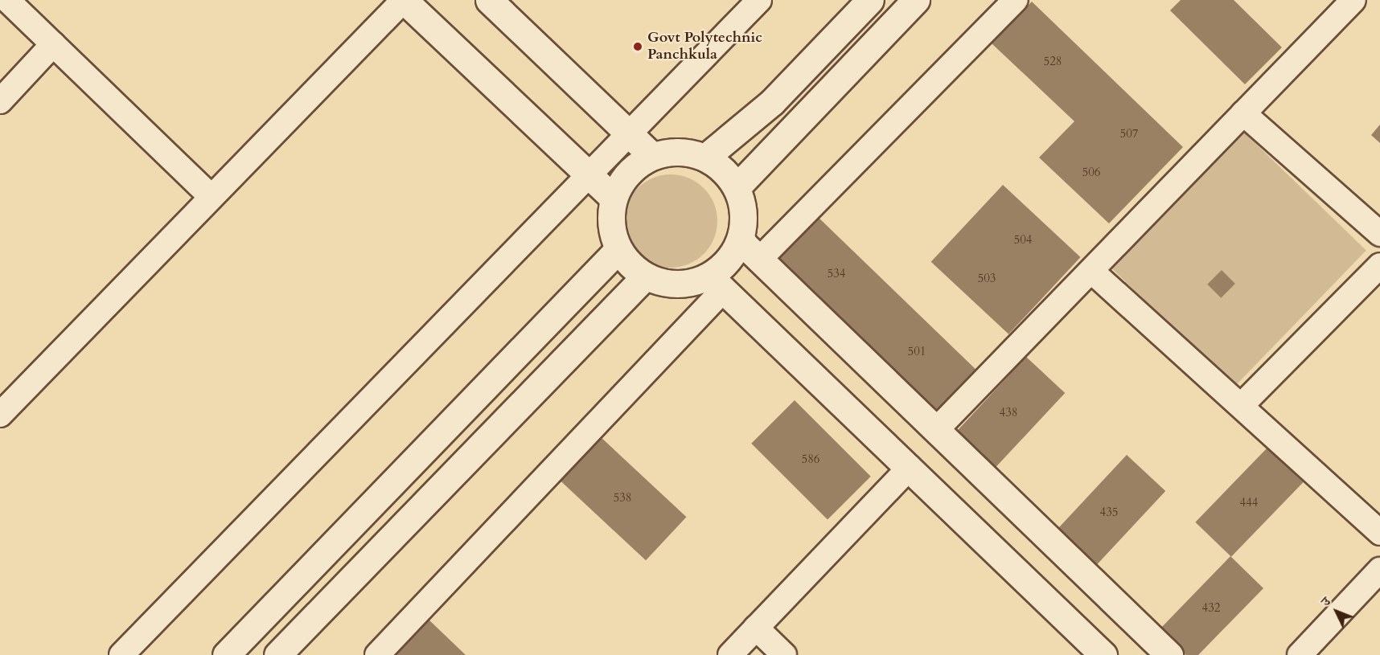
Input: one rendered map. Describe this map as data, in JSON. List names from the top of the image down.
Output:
{
  "places": ["Govt Polytechnic Panchkula"],
  "house_numbers": [
    "528",
    "507",
    "506",
    "504",
    "534",
    "503",
    "501",
    "438",
    "586",
    "538",
    "444",
    "435",
    "432"
  ],
  "north": "top left"
}
